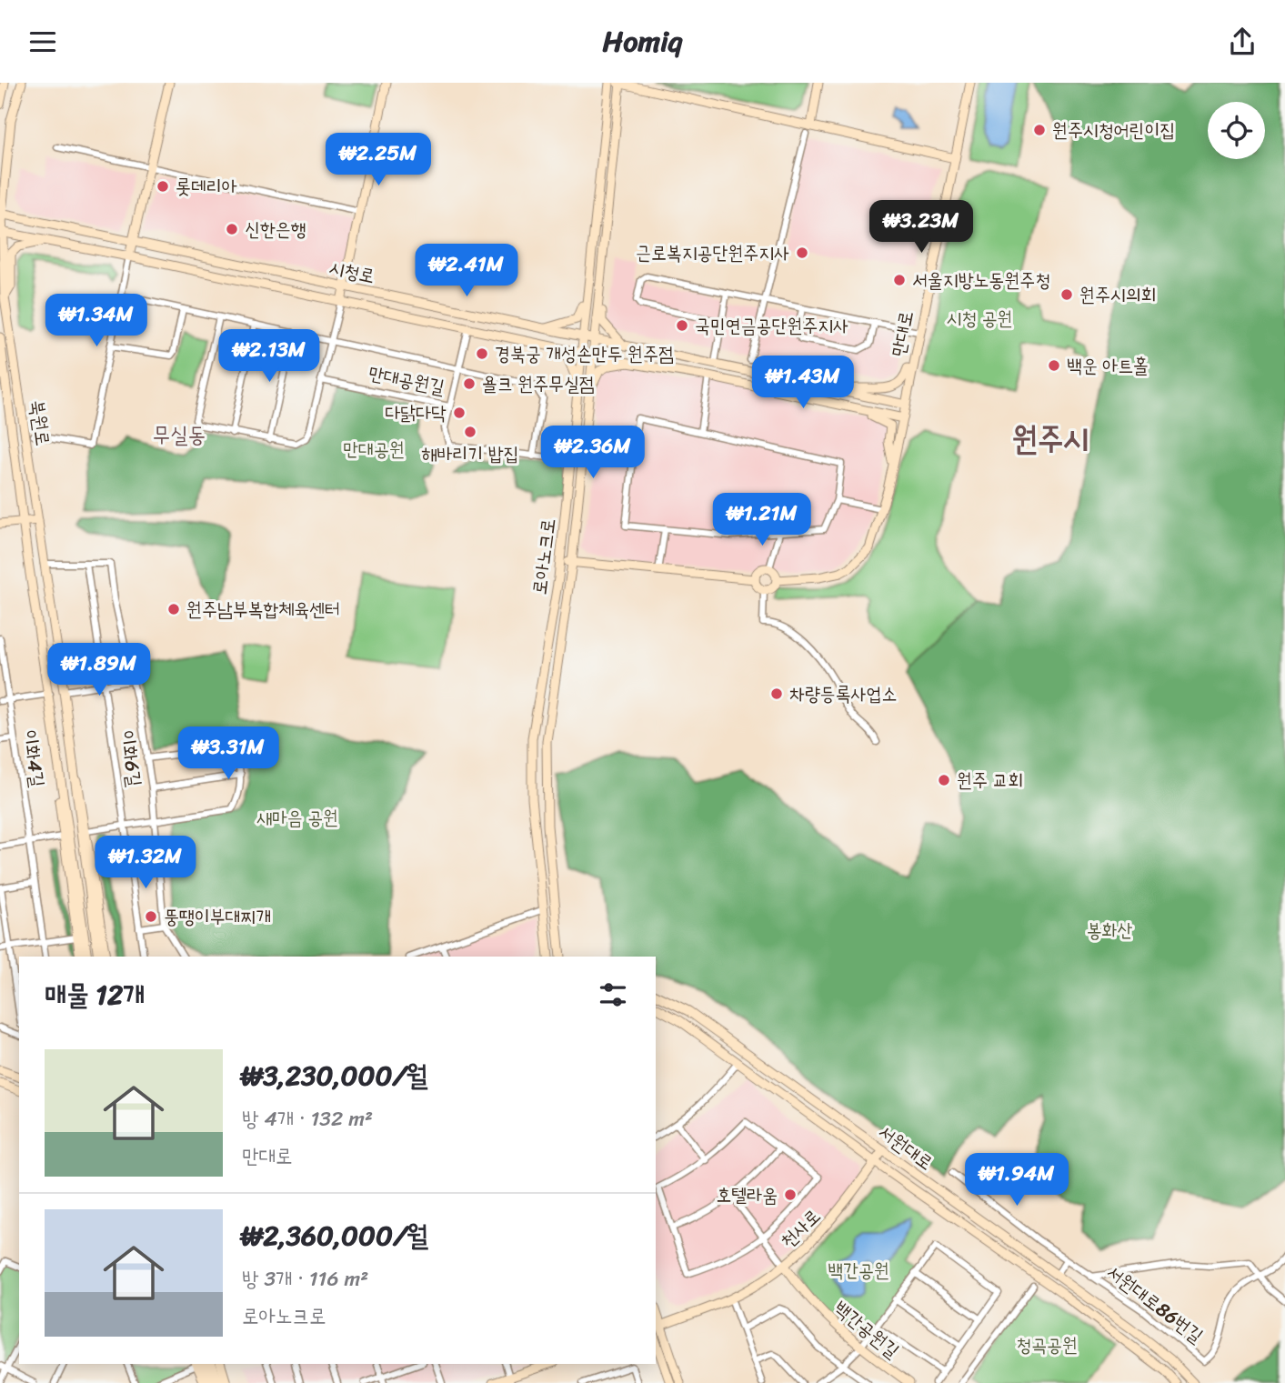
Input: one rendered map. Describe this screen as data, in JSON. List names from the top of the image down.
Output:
{
  "streets": {
    "street": [
      "시청로",
      "만대로",
      "만대공원길",
      "북원로",
      "로아노크로",
      "이화4길",
      "이화6길",
      "서원대로",
      "천사로",
      "서원대로86번길",
      "백간공원길"
    ]
  },
  "crossings": [
    ["시청로", "만대로"],
    ["시청로", "북원로"],
    ["시청로", "로아노크로"],
    ["서원대로", "천사로"],
    ["천사로", "백간공원길"]
  ],
  "districts": ["무실동", "원주시"],
  "parks": [
    "시청 공원",
    "만대공원",
    "새마음 공원",
    "봉화산",
    "백간공원",
    "청곡공원"
  ],
  "places": [
    "원주시청어린이집",
    "롯데리아",
    "신한은행",
    "근로복지공단원주지사",
    "서울지방노동원주청",
    "원주시의회",
    "국민연금공단원주지사",
    "경북궁 개성손만두 원주점",
    "백운 아트홀",
    "욜크 원주무실점",
    "다닭다닥",
    "해바리기 밥집",
    "원주남부복합체육센터",
    "차량등록사업소",
    "원주 교회",
    "뚱땡이부대찌개",
    "호텔라움"
  ],
  "page": {
    "header": "Homiq",
    "price": [
      "₩2.25M",
      "₩3.23M",
      "₩2.41M",
      "₩1.34M",
      "₩2.13M",
      "₩1.43M",
      "₩2.36M",
      "₩1.21M",
      "₩1.89M",
      "₩3.31M",
      "₩1.32M",
      "₩1.94M"
    ],
    "heading": "매물 12개",
    "list": [
      {
        "name": "₩3,230,000/월",
        "note": "방 4개 · 132 m² · 만대로"
      },
      {
        "name": "₩2,360,000/월",
        "note": "방 3개 · 116 m² · 로아노크로"
      }
    ]
  }
}
